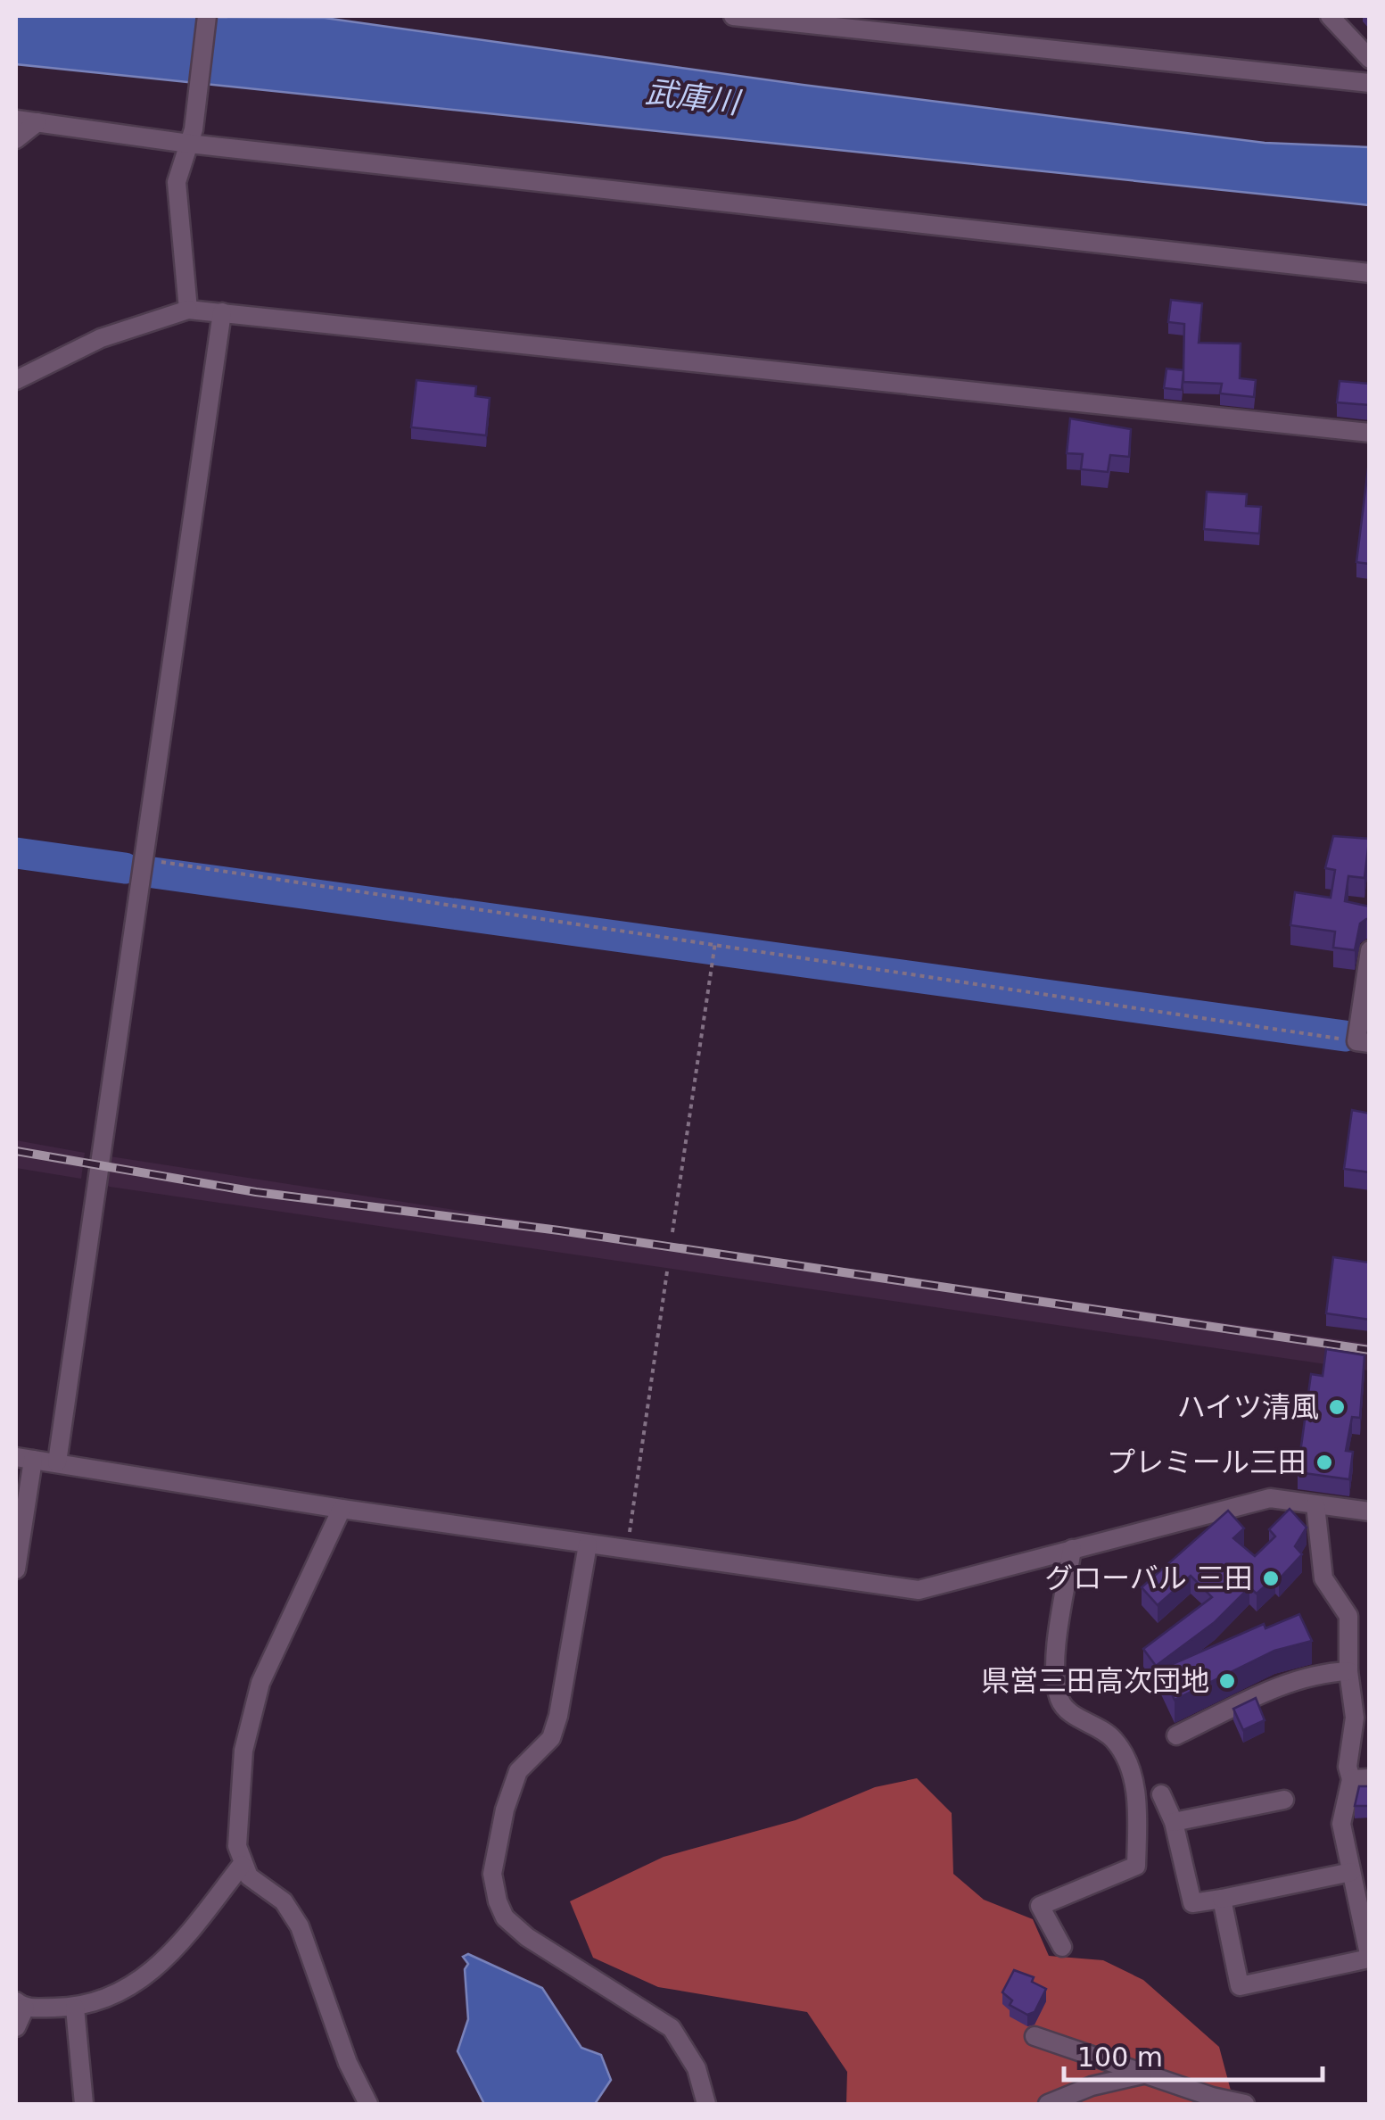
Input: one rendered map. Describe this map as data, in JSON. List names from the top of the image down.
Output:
{
  "water": ["武庫川"],
  "places": [
    "ハイツ清風",
    "プレミール三田",
    "グローバル 三田",
    "県営三田高次団地"
  ],
  "scale_bar": "100 m"
}
